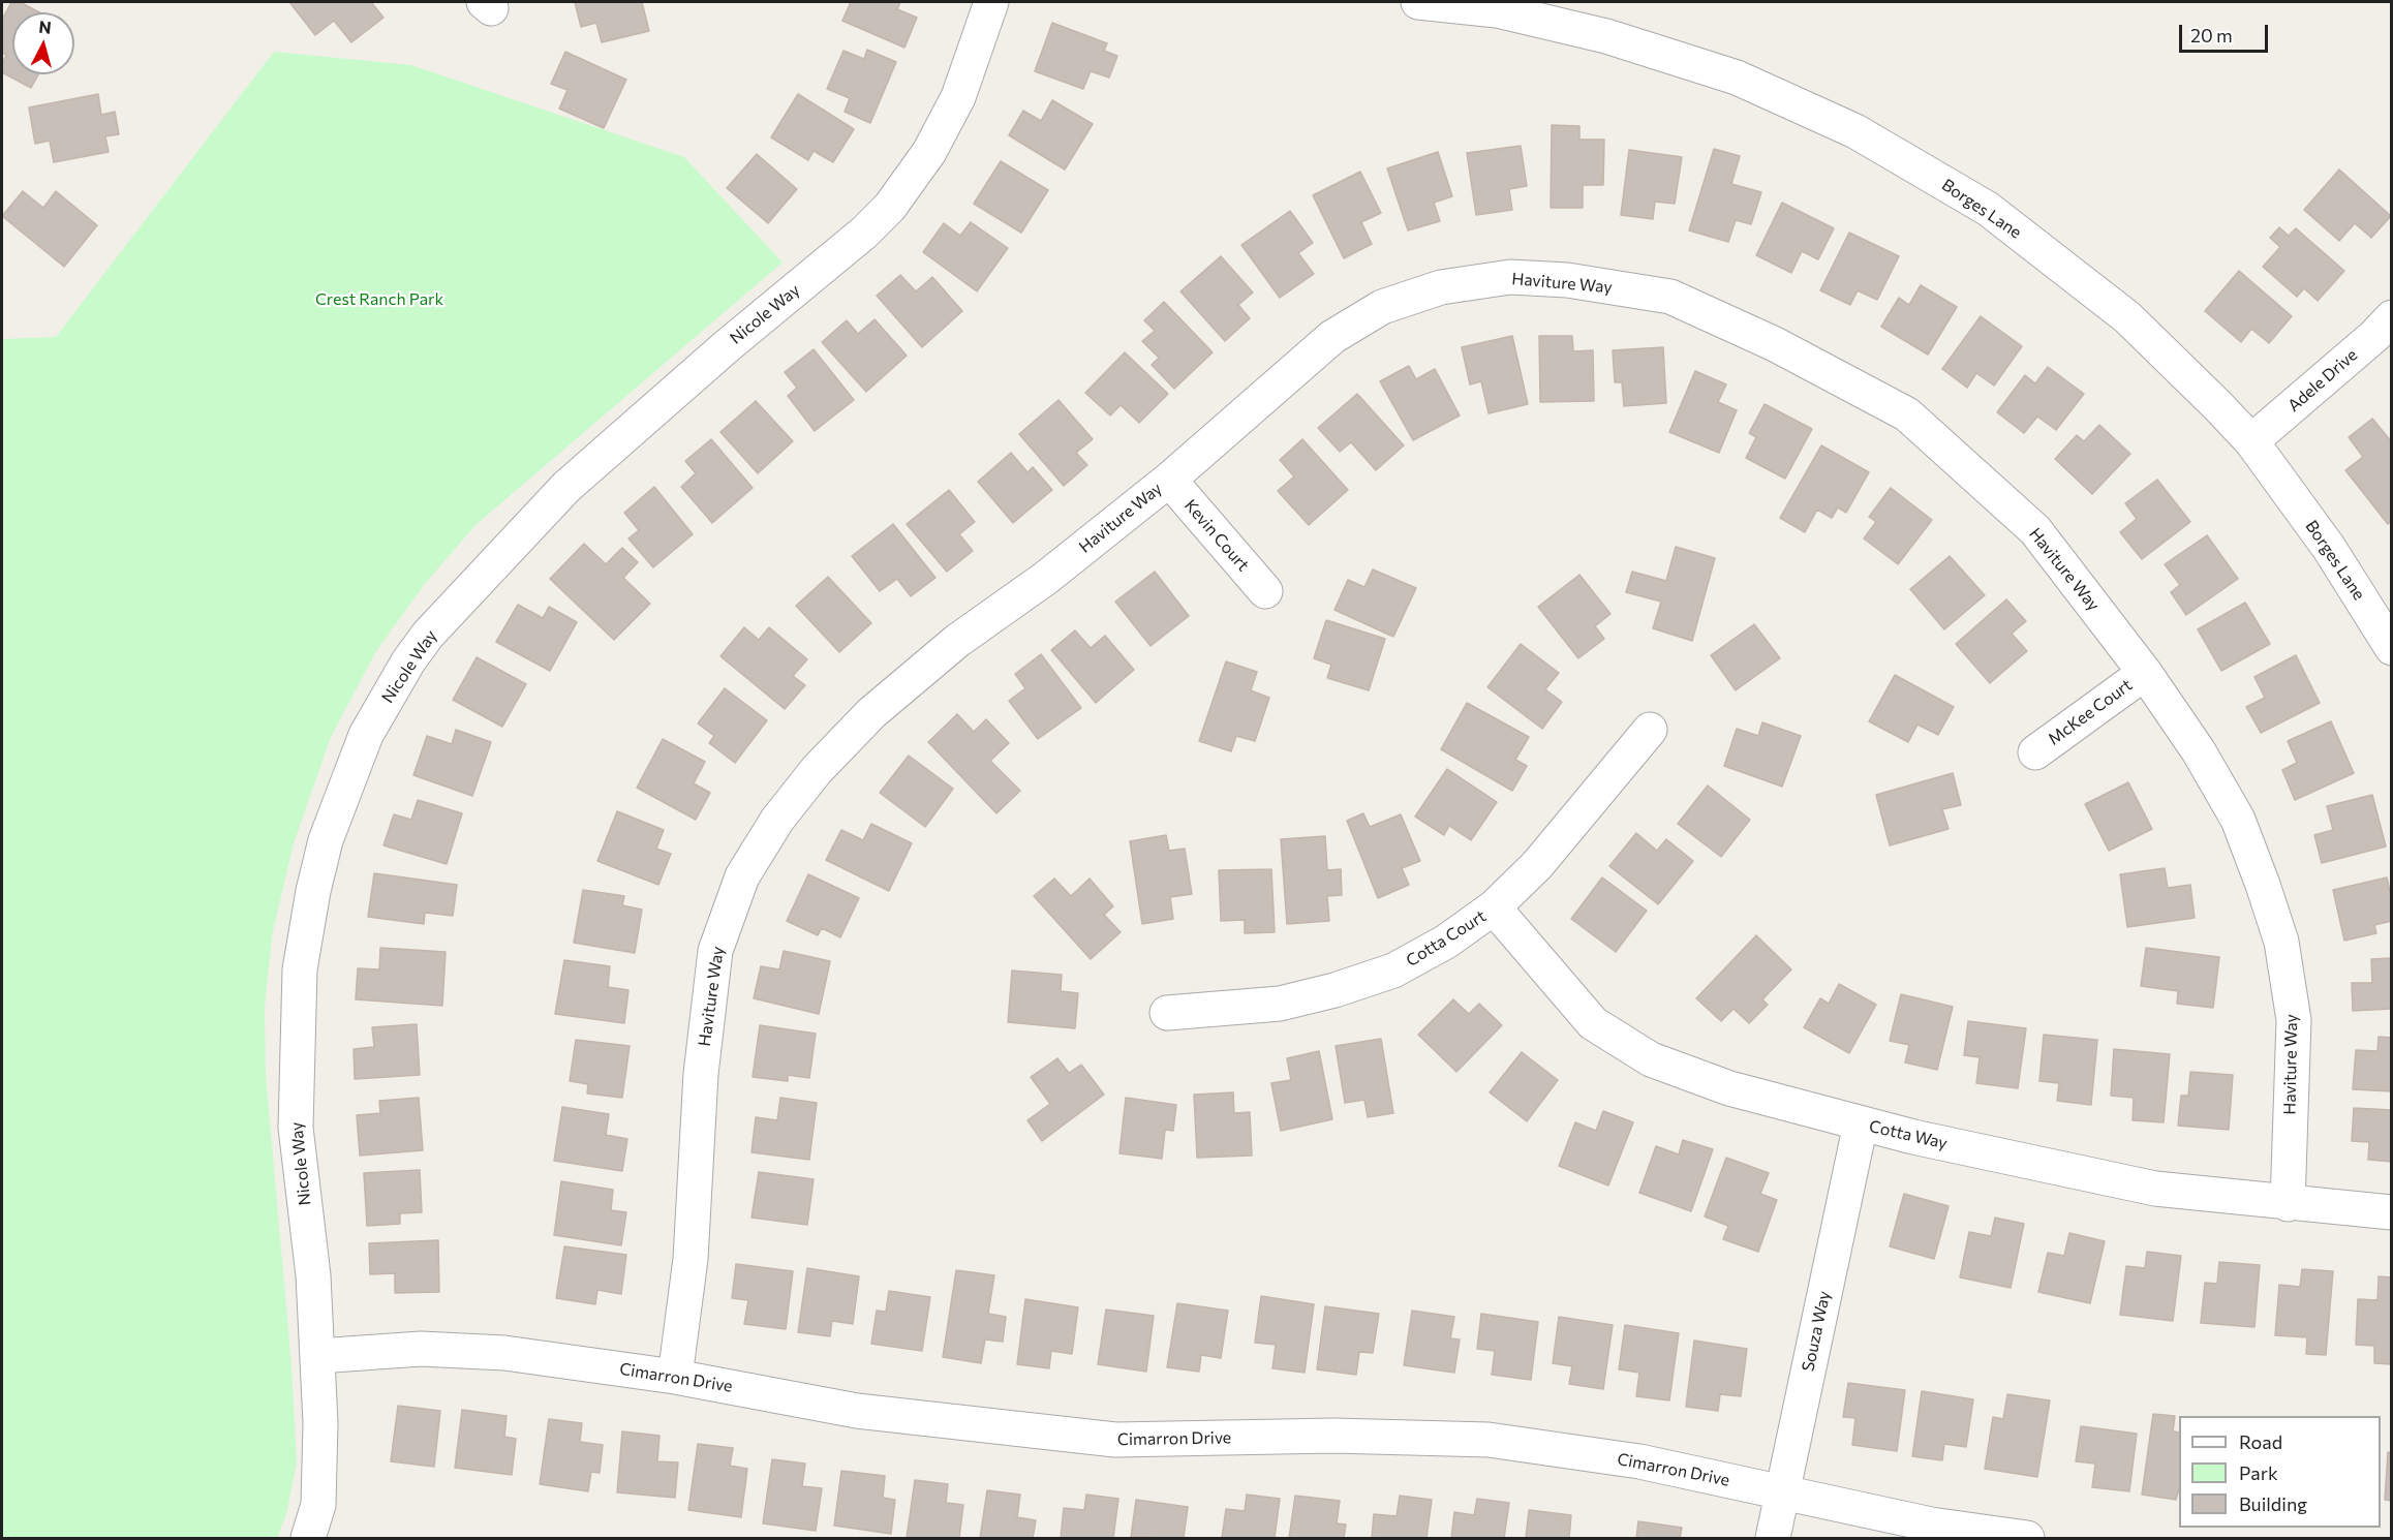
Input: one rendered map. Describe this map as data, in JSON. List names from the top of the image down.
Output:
{
  "streets": {
    "street": [
      "Borges Lane",
      "Haviture Way",
      "Nicole Way",
      "Adele Drive",
      "Kevin Court",
      "McKee Court",
      "Cotta Court",
      "Cotta Way",
      "Souza Way",
      "Cimarron Drive"
    ]
  },
  "crossings": [
    ["Borges Lane", "Adele Drive"],
    ["Haviture Way", "Kevin Court"],
    ["Haviture Way", "McKee Court"],
    ["Haviture Way", "Cotta Way"],
    ["Haviture Way", "Cimarron Drive"],
    ["Nicole Way", "Cimarron Drive"],
    ["Cotta Court", "Cotta Way"],
    ["Cotta Way", "Souza Way"],
    ["Souza Way", "Cimarron Drive"]
  ],
  "parks": ["Crest Ranch Park"],
  "legend": ["Road", "Park", "Building"],
  "scale_bar": "20 m",
  "north": "top"
}
